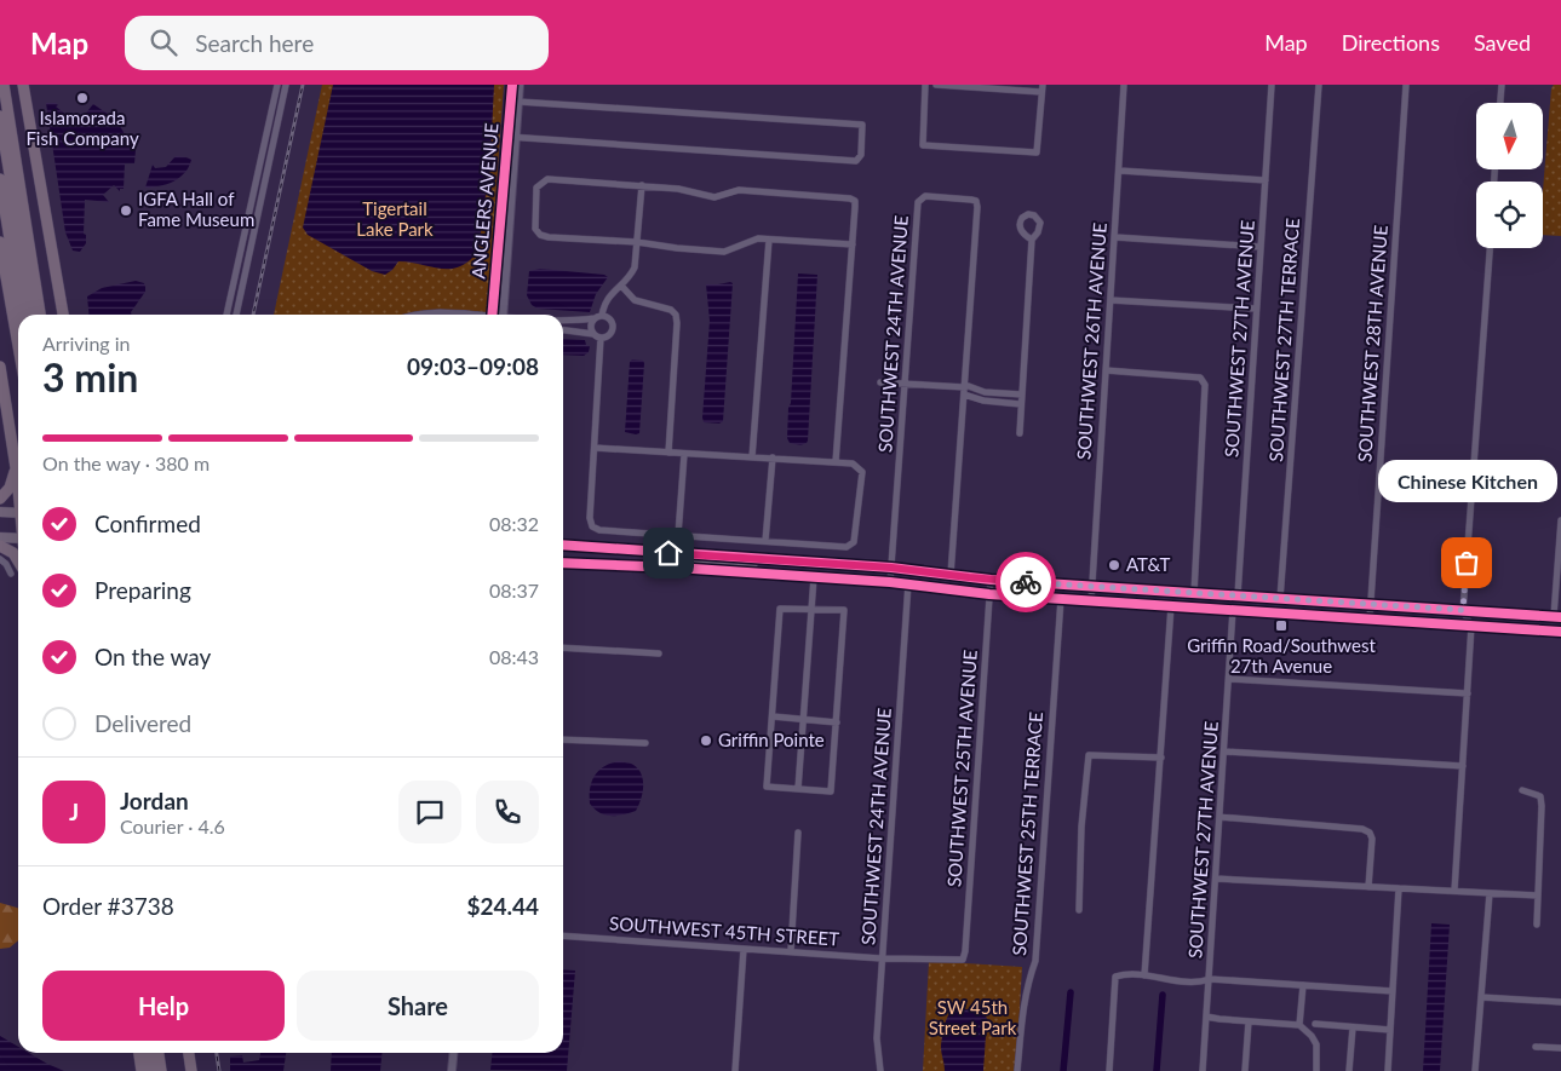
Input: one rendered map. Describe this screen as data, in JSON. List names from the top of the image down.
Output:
{
  "streets": {
    "street": [
      "ANGLERS AVENUE",
      "SOUTHWEST 24TH AVENUE",
      "SOUTHWEST 27TH AVENUE",
      "SOUTHWEST 27TH TERRACE",
      "SOUTHWEST 26TH AVENUE",
      "SOUTHWEST 28TH AVENUE",
      "SOUTHWEST 25TH AVENUE",
      "SOUTHWEST 25TH TERRACE",
      "SOUTHWEST 45TH STREET"
    ]
  },
  "crossings": [
    ["SOUTHWEST 24TH AVENUE", "SOUTHWEST 45TH STREET"],
    ["SOUTHWEST 25TH AVENUE", "SOUTHWEST 45TH STREET"]
  ],
  "parks": ["Tigertail Lake Park", "SW 45th Street Park"],
  "places": {
    "other": [
      "Islamorada Fish Company",
      "IGFA Hall of Fame Museum",
      "Chinese Kitchen",
      "AT&T",
      "Griffin Pointe"
    ],
    "transit": ["Griffin Road/Southwest 27th Avenue"]
  },
  "north": "bottom",
  "page": {
    "header": "Map",
    "search": "Search here",
    "nav": ["Map", "Directions", "Saved"],
    "heading": ["3 min", "Arriving in", "09:03–09:08"],
    "panel": [
      "Jordan",
      "Courier · 4.6",
      "Order #3738",
      "$24.44"
    ],
    "bar": "On the way · 380 m",
    "bubble": "Chinese Kitchen",
    "list": [
      ["Confirmed", "08:32"],
      ["Preparing", "08:37"],
      ["On the way", "08:43"],
      "Delivered"
    ],
    "round": "J",
    "buttons": ["Help", "Share"]
  }
}
